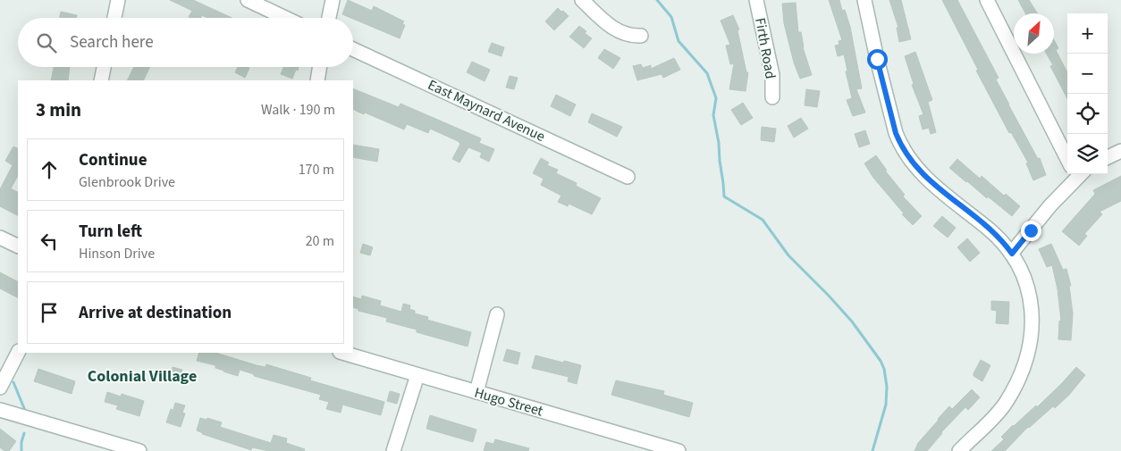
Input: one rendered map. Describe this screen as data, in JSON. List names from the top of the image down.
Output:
{
  "streets": {
    "street": ["Firth Road", "East Maynard Avenue", "Hugo Street"]
  },
  "districts": ["Colonial Village"],
  "north": "top right",
  "page": {
    "map_buttons": ["+", "−"],
    "search": "Search here",
    "heading": ["3 min", "Walk · 190 m"],
    "list": [
      ["Continue", "Glenbrook Drive", "170 m"],
      ["Turn left", "Hinson Drive", "20 m"],
      "Arrive at destination"
    ]
  }
}
